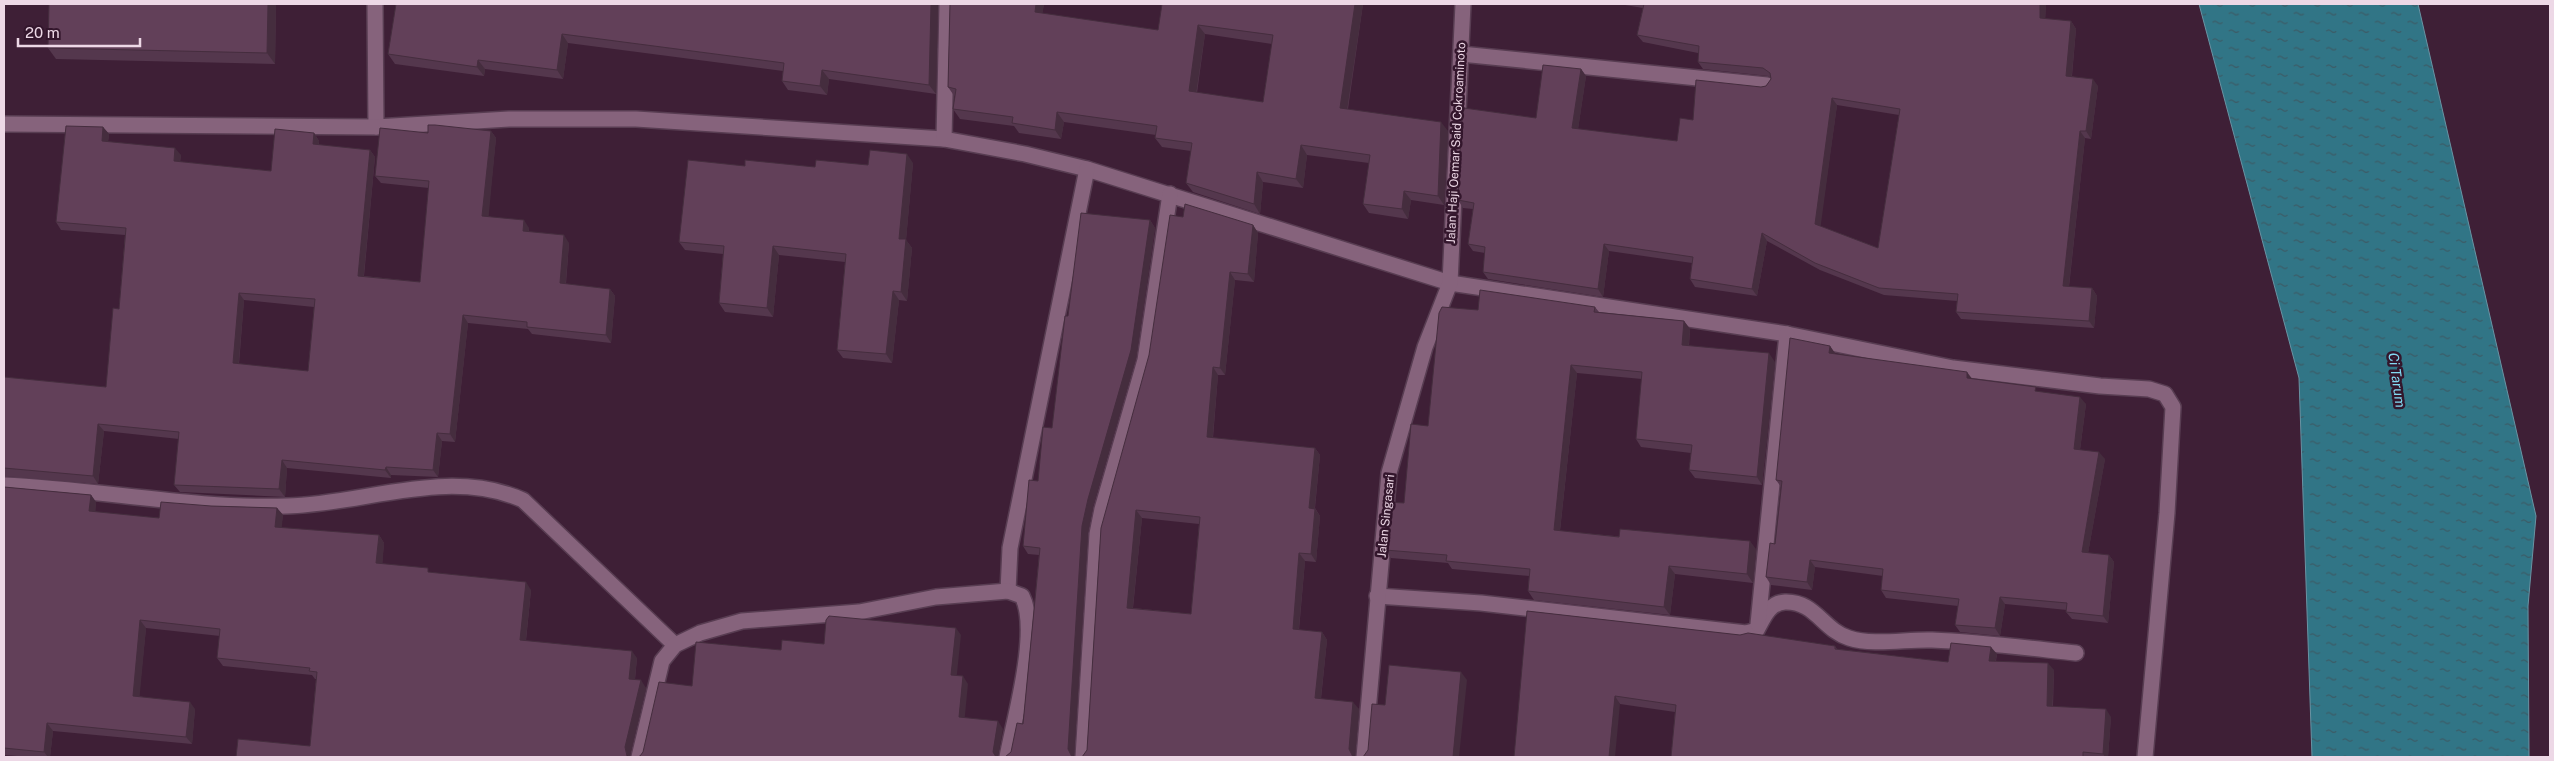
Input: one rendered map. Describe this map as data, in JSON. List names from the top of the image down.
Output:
{
  "streets": {
    "street": ["Jalan Haji Oemar Said Cokroaminoto", "Jalan Singasari"]
  },
  "crossings": [
    ["Jalan Haji Oemar Said Cokroaminoto", "Jalan Singasari"]
  ],
  "water": ["Ci Tarum"],
  "scale_bar": "20 m"
}
